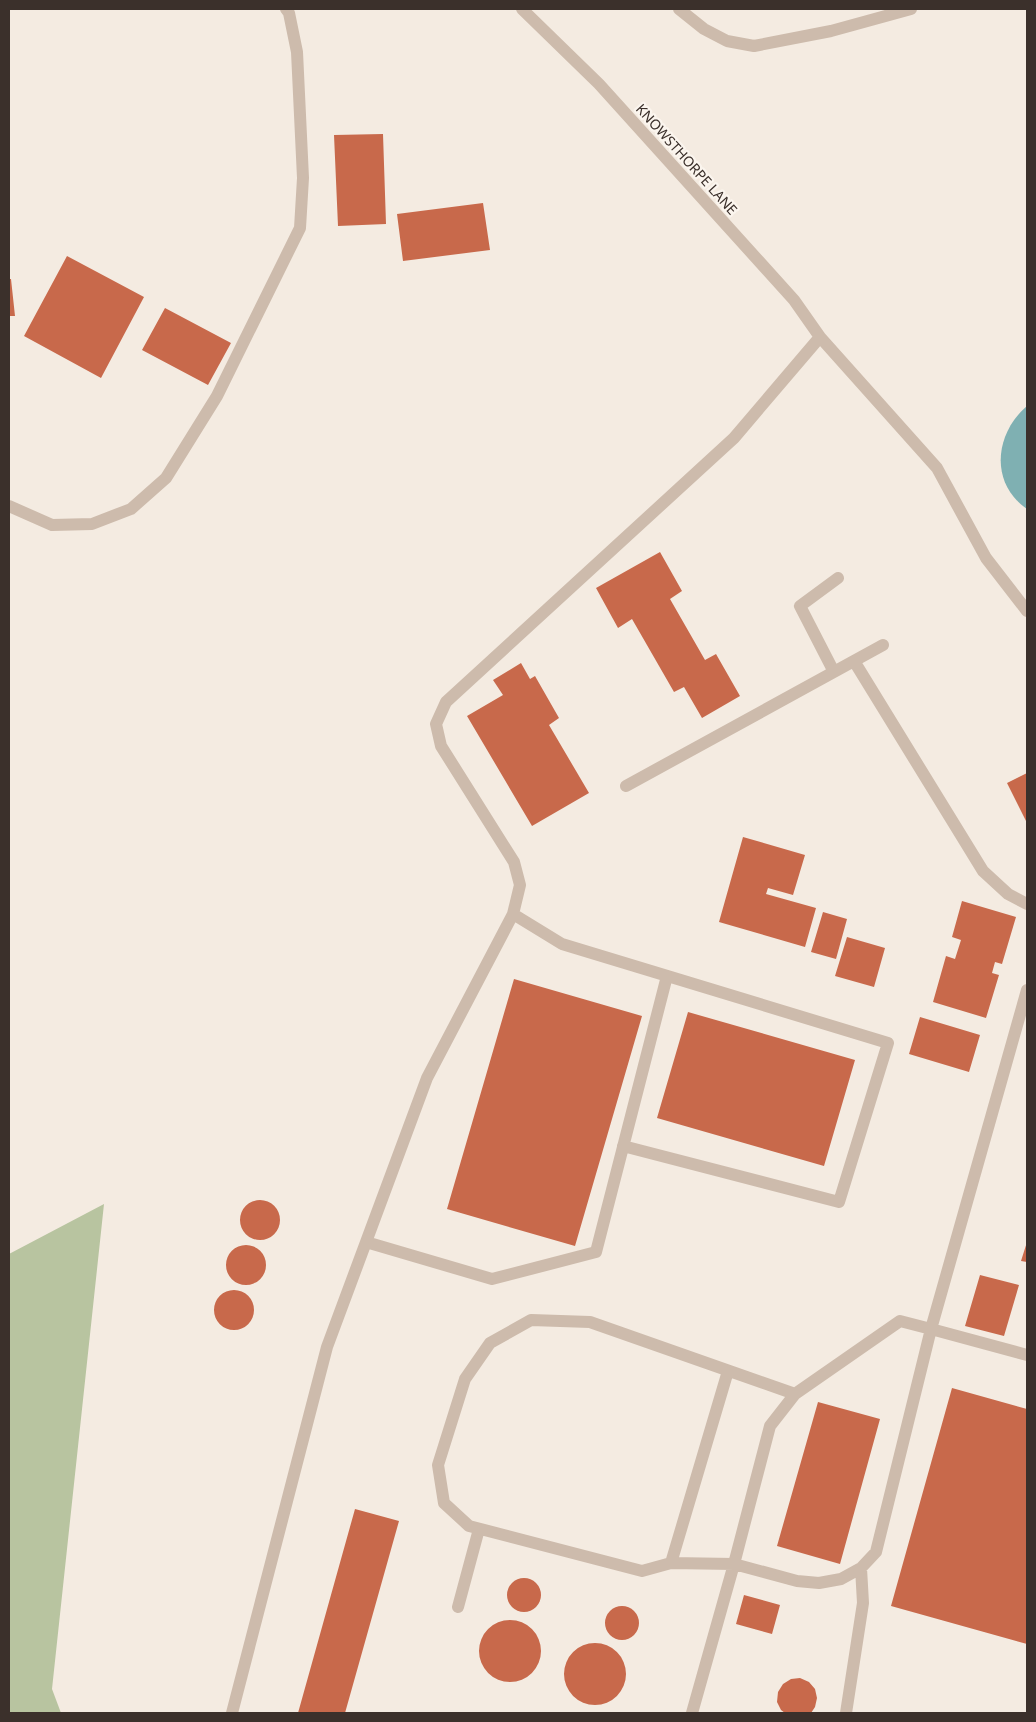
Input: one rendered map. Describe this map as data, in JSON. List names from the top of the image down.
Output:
{
  "streets": {
    "street": ["KNOWSTHORPE LANE"]
  }
}
